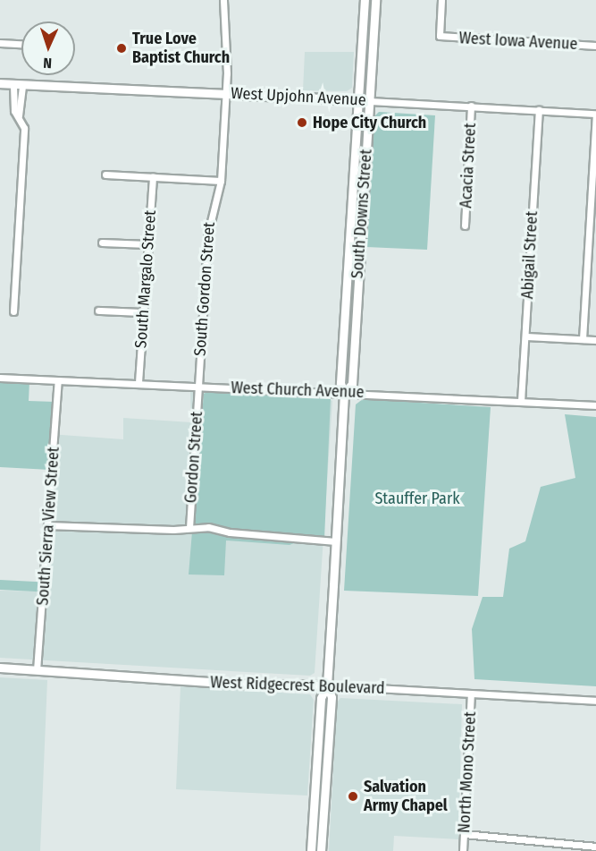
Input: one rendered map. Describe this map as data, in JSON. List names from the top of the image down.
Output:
{
  "streets": {
    "main road": ["West Upjohn Avenue", "South Downs Street", "West Ridgecrest Boulevard"],
    "street": [
      "West Iowa Avenue",
      "Acacia Street",
      "Abigail Street",
      "South Margalo Street",
      "South Gordon Street",
      "West Church Avenue",
      "Gordon Street",
      "South Sierra View Street",
      "North Mono Street"
    ]
  },
  "crossings": [
    ["West Upjohn Avenue", "Acacia Street"],
    ["West Upjohn Avenue", "South Downs Street"],
    ["West Upjohn Avenue", "Abigail Street"],
    ["West Upjohn Avenue", "South Gordon Street"],
    ["South Downs Street", "West Church Avenue"],
    ["South Downs Street", "West Ridgecrest Boulevard"],
    ["Abigail Street", "West Church Avenue"],
    ["South Margalo Street", "West Church Avenue"],
    ["South Gordon Street", "West Church Avenue"],
    ["South Gordon Street", "Gordon Street"],
    ["West Church Avenue", "Gordon Street"],
    ["West Church Avenue", "South Sierra View Street"],
    ["South Sierra View Street", "West Ridgecrest Boulevard"],
    ["West Ridgecrest Boulevard", "North Mono Street"]
  ],
  "parks": ["Stauffer Park"],
  "places": ["True Love Baptist Church", "Hope City Church", "Salvation Army Chapel"],
  "north": "bottom"
}
